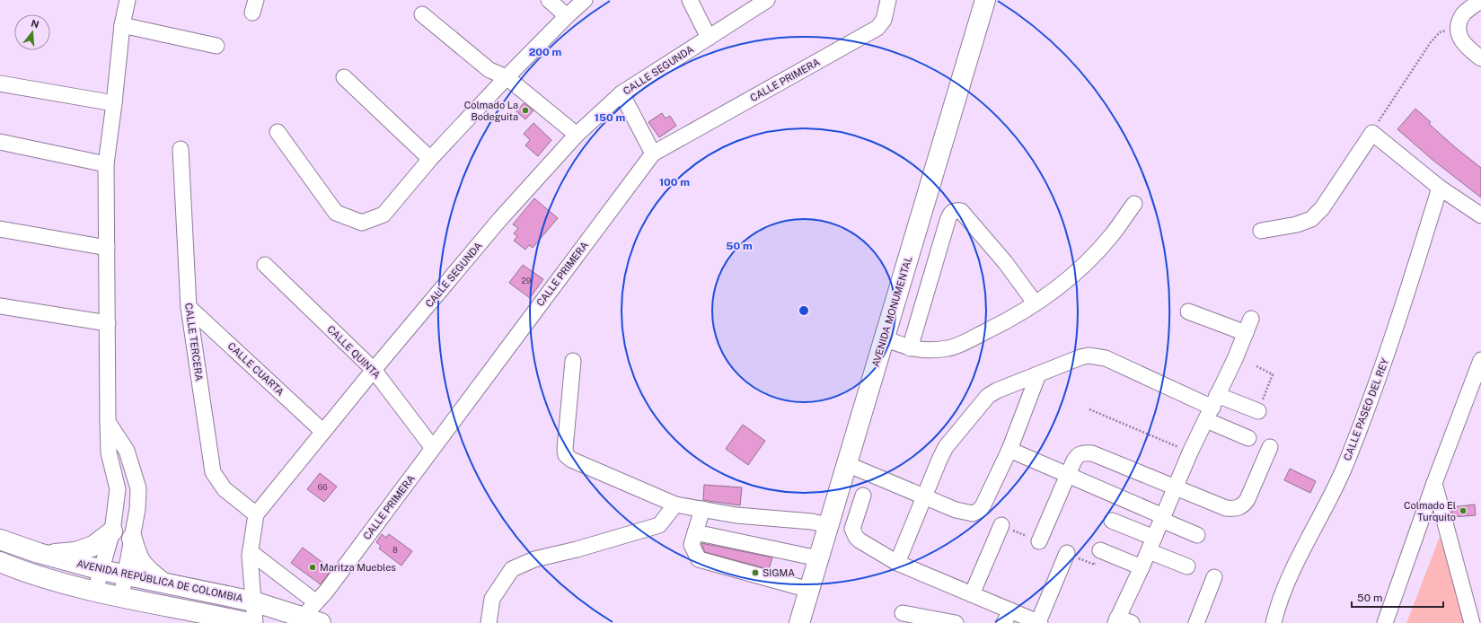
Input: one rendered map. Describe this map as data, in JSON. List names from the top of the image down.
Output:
{
  "streets": {
    "main road": ["AVENIDA MONUMENTAL", "AVENIDA REPÚBLICA DE COLOMBIA"],
    "street": [
      "CALLE SEGUNDA",
      "CALLE PRIMERA",
      "CALLE TERCERA",
      "CALLE QUINTA",
      "CALLE CUARTA",
      "CALLE PASEO DEL REY"
    ]
  },
  "crossings": [
    ["CALLE SEGUNDA", "CALLE TERCERA"],
    ["CALLE SEGUNDA", "CALLE QUINTA"],
    ["CALLE SEGUNDA", "CALLE CUARTA"],
    ["CALLE SEGUNDA", "AVENIDA REPÚBLICA DE COLOMBIA"],
    ["CALLE PRIMERA", "CALLE QUINTA"],
    ["CALLE PRIMERA", "AVENIDA REPÚBLICA DE COLOMBIA"],
    ["CALLE TERCERA", "CALLE CUARTA"]
  ],
  "places": [
    "Colmado La Bodeguita",
    "Colmado El Turquito",
    "Maritza Muebles",
    "SIGMA"
  ],
  "house_numbers": ["29", "66", "8"],
  "scale_bar": "50 m",
  "north": "top",
  "rings": [
    "200 m",
    "150 m",
    "100 m",
    "50 m"
  ]
}
